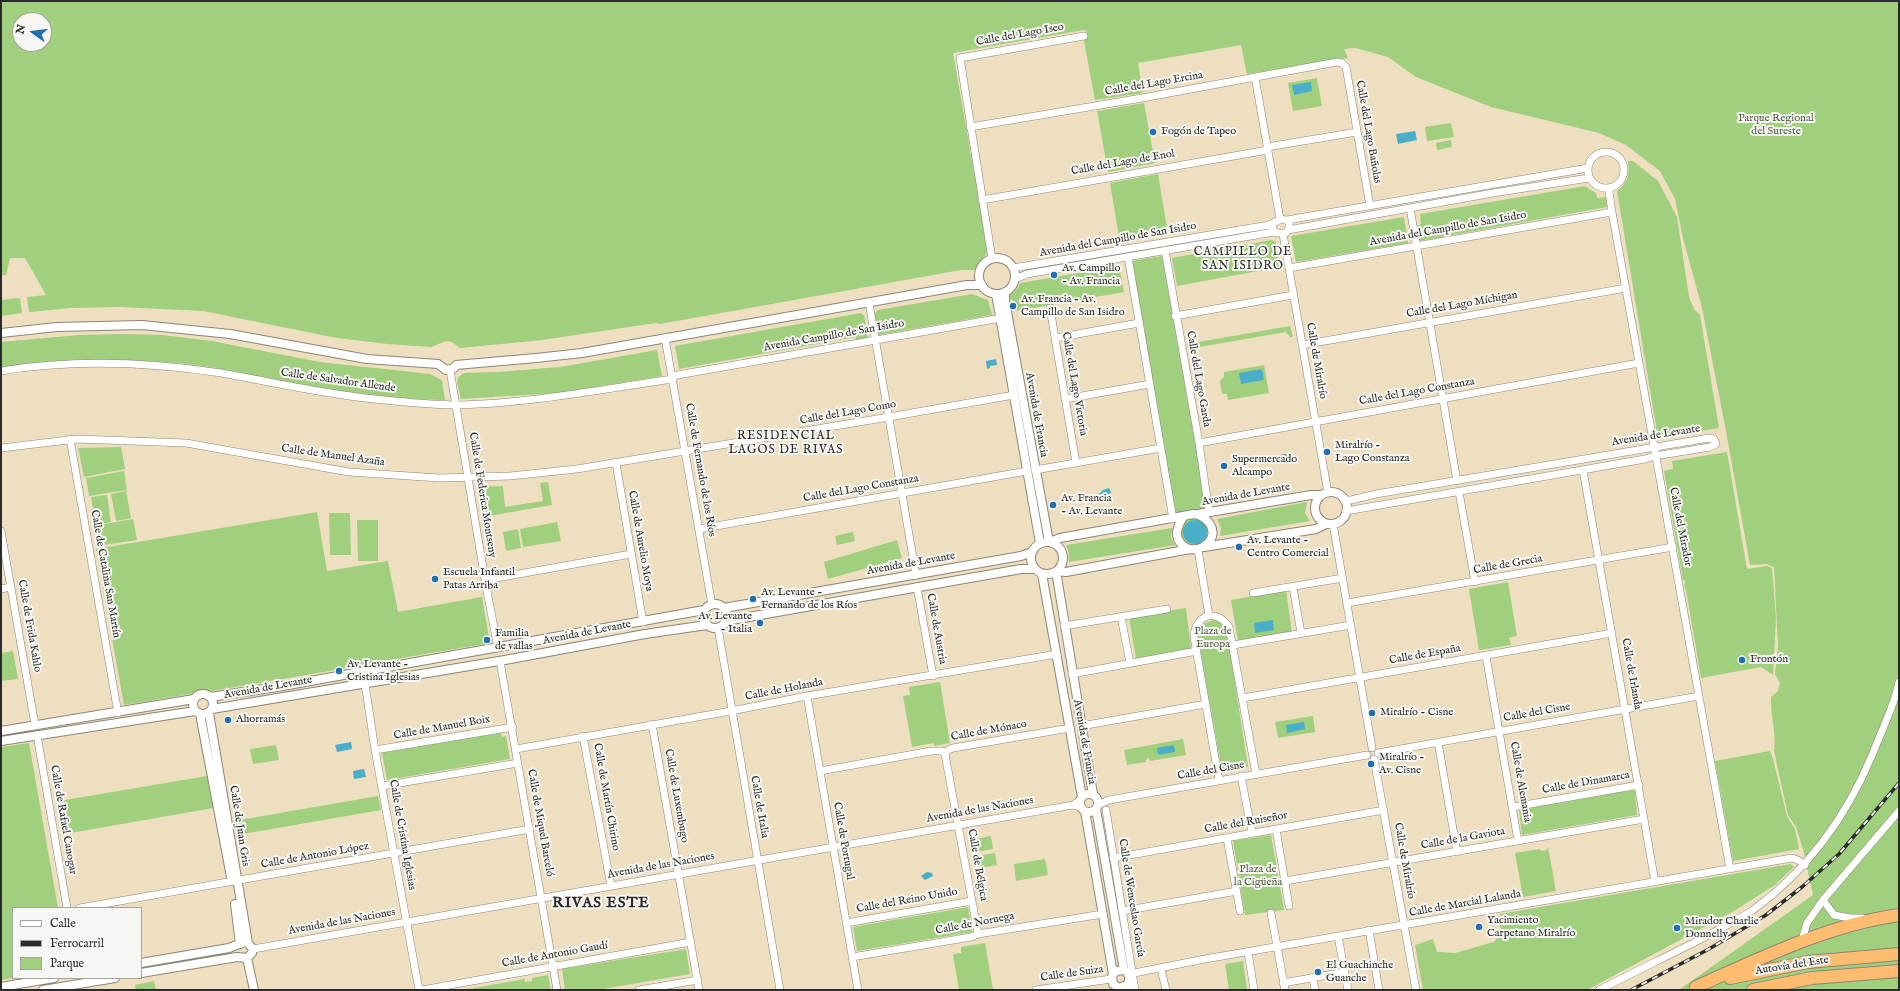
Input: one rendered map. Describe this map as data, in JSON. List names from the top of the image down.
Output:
{
  "streets": {
    "highway": ["Autovía del Este"],
    "street": [
      "Calle del Lago Iseo",
      "Calle del Lago Ercina",
      "Calle del Lago Bañolas",
      "Calle del Lago de Enol",
      "Avenida del Campillo de San Isidro",
      "Calle del Lago Míchigan",
      "Avenida Campillo de San Isidro",
      "Calle de Miralrío",
      "Calle del Lago Garda",
      "Calle de Salvador Allende",
      "Calle del Lago Victoria",
      "Calle del Lago Constanza",
      "Calle del Lago Como",
      "Avenida de Francia",
      "Avenida de Levante",
      "Calle de Manuel Azaña",
      "Calle de Fernando de los Ríos",
      "Calle de Federica Montseny",
      "Calle del Mirador",
      "Calle de Aurelio Moya",
      "Calle de Grecia",
      "Calle de Catalina San Martín",
      "Calle de Frida Kahlo",
      "Calle de Austria",
      "Calle de España",
      "Calle de Irlanda",
      "Calle de Holanda",
      "Calle del Cisne",
      "Calle de Manuel Boix",
      "Calle de Mónaco",
      "Calle de Alemania",
      "Calle de Dinamarca",
      "Calle de Luxembugo",
      "Calle de Martín Chirino",
      "Calle de Italia",
      "Avenida de las Naciones",
      "Calle de Rafael Canogar",
      "Calle de Miquel Barceló",
      "Calle del Ruiseñor",
      "Calle de Juan Gris",
      "Calle de Cristina Iglesias",
      "Calle de la Gaviota",
      "Calle de Portugal",
      "Calle de Antonio López",
      "Calle de Bélgica",
      "Calle de Wenceslao García",
      "Calle del Reino Unido",
      "Calle de Marcial Lalanda",
      "Calle de Noruega",
      "Calle de Antonio Gaudí",
      "Calle de Suiza"
    ]
  },
  "crossings": [
    ["Calle del Lago Iseo", "Calle del Lago Ercina"],
    ["Calle del Lago Ercina", "Calle del Lago Bañolas"],
    ["Calle del Lago Bañolas", "Calle del Lago de Enol"],
    ["Calle del Lago Bañolas", "Avenida del Campillo de San Isidro"],
    ["Avenida del Campillo de San Isidro", "Calle de Miralrío"],
    ["Avenida del Campillo de San Isidro", "Calle del Lago Garda"],
    ["Avenida del Campillo de San Isidro", "Avenida de Francia"],
    ["Avenida del Campillo de San Isidro", "Calle del Mirador"],
    ["Calle del Lago Míchigan", "Calle de Miralrío"],
    ["Calle del Lago Míchigan", "Calle del Mirador"],
    ["Avenida Campillo de San Isidro", "Calle de Salvador Allende"],
    ["Avenida Campillo de San Isidro", "Avenida de Francia"],
    ["Avenida Campillo de San Isidro", "Calle de Fernando de los Ríos"],
    ["Calle de Miralrío", "Calle del Lago Constanza"],
    ["Calle de Miralrío", "Avenida de Levante"],
    ["Calle de Miralrío", "Calle del Cisne"],
    ["Calle de Miralrío", "Calle del Ruiseñor"],
    ["Calle de Miralrío", "Calle de la Gaviota"],
    ["Calle de Miralrío", "Calle de Marcial Lalanda"],
    ["Calle del Lago Garda", "Calle del Lago Constanza"],
    ["Calle del Lago Garda", "Avenida de Levante"],
    ["Calle de Salvador Allende", "Calle de Fernando de los Ríos"],
    ["Calle de Salvador Allende", "Calle de Federica Montseny"],
    ["Calle del Lago Victoria", "Calle del Lago Constanza"],
    ["Calle del Lago Constanza", "Avenida de Francia"],
    ["Calle del Lago Constanza", "Calle de Fernando de los Ríos"],
    ["Calle del Lago Constanza", "Calle del Mirador"],
    ["Calle del Lago Como", "Avenida de Francia"],
    ["Calle del Lago Como", "Calle de Manuel Azaña"],
    ["Calle del Lago Como", "Calle de Fernando de los Ríos"],
    ["Avenida de Francia", "Avenida de Levante"],
    ["Avenida de Francia", "Calle de Holanda"],
    ["Avenida de Francia", "Calle del Cisne"],
    ["Avenida de Francia", "Calle de Mónaco"],
    ["Avenida de Francia", "Avenida de las Naciones"],
    ["Avenida de Francia", "Calle de Wenceslao García"],
    ["Avenida de Francia", "Calle de Marcial Lalanda"],
    ["Avenida de Francia", "Calle de Noruega"],
    ["Avenida de Francia", "Calle de Suiza"],
    ["Avenida de Levante", "Calle de Fernando de los Ríos"],
    ["Avenida de Levante", "Calle de Federica Montseny"],
    ["Avenida de Levante", "Calle del Mirador"],
    ["Avenida de Levante", "Calle de Aurelio Moya"],
    ["Avenida de Levante", "Calle de Irlanda"],
    ["Avenida de Levante", "Calle de Italia"],
    ["Avenida de Levante", "Calle de Rafael Canogar"],
    ["Avenida de Levante", "Calle de Miquel Barceló"],
    ["Avenida de Levante", "Calle de Juan Gris"],
    ["Avenida de Levante", "Calle de Cristina Iglesias"],
    ["Calle de Manuel Azaña", "Calle de Fernando de los Ríos"],
    ["Calle de Manuel Azaña", "Calle de Federica Montseny"],
    ["Calle de Manuel Azaña", "Calle de Aurelio Moya"],
    ["Calle de Manuel Azaña", "Calle de Catalina San Martín"],
    ["Calle de Fernando de los Ríos", "Calle de Italia"],
    ["Calle del Mirador", "Calle de Grecia"],
    ["Calle del Mirador", "Calle del Cisne"],
    ["Calle del Mirador", "Calle de Marcial Lalanda"],
    ["Calle de Grecia", "Calle de Irlanda"],
    ["Calle de Austria", "Calle de Holanda"],
    ["Calle de España", "Calle de Irlanda"],
    ["Calle de España", "Calle de Alemania"],
    ["Calle de Irlanda", "Calle del Cisne"],
    ["Calle de Irlanda", "Calle de Dinamarca"],
    ["Calle de Irlanda", "Calle de la Gaviota"],
    ["Calle de Irlanda", "Calle de Marcial Lalanda"],
    ["Calle de Holanda", "Calle de Luxembugo"],
    ["Calle de Holanda", "Calle de Martín Chirino"],
    ["Calle de Holanda", "Calle de Italia"],
    ["Calle de Holanda", "Calle de Miquel Barceló"],
    ["Calle de Holanda", "Calle de Portugal"],
    ["Calle del Cisne", "Calle de Alemania"],
    ["Calle de Manuel Boix", "Calle de Miquel Barceló"],
    ["Calle de Manuel Boix", "Calle de Cristina Iglesias"],
    ["Calle de Mónaco", "Calle de Portugal"],
    ["Calle de Mónaco", "Calle de Bélgica"],
    ["Calle de Alemania", "Calle de Dinamarca"],
    ["Calle de Alemania", "Calle de la Gaviota"],
    ["Calle de Luxembugo", "Avenida de las Naciones"],
    ["Calle de Luxembugo", "Calle de Antonio Gaudí"],
    ["Calle de Martín Chirino", "Avenida de las Naciones"],
    ["Calle de Italia", "Avenida de las Naciones"],
    ["Avenida de las Naciones", "Calle de Miquel Barceló"],
    ["Avenida de las Naciones", "Calle de Juan Gris"],
    ["Avenida de las Naciones", "Calle de Cristina Iglesias"],
    ["Avenida de las Naciones", "Calle de Portugal"],
    ["Avenida de las Naciones", "Calle de Bélgica"],
    ["Calle de Miquel Barceló", "Calle de Antonio López"],
    ["Calle de Miquel Barceló", "Calle de Antonio Gaudí"],
    ["Calle del Ruiseñor", "Calle de Wenceslao García"],
    ["Calle de Juan Gris", "Calle de Antonio López"],
    ["Calle de Cristina Iglesias", "Calle de Antonio López"],
    ["Calle de Portugal", "Calle del Reino Unido"],
    ["Calle de Portugal", "Calle de Noruega"],
    ["Calle de Bélgica", "Calle del Reino Unido"],
    ["Calle de Bélgica", "Calle de Noruega"],
    ["Calle de Wenceslao García", "Calle de Marcial Lalanda"],
    ["Calle de Wenceslao García", "Calle de Suiza"],
    ["Calle de Marcial Lalanda", "Calle de Suiza"]
  ],
  "districts": ["CAMPILLO DE SAN ISIDRO", "RESIDENCIAL LAGOS DE RIVAS", "RIVAS ESTE"],
  "parks": ["Parque Regional del Sureste", "Plaza de Europa", "Plaza de la Cigüeña"],
  "places": [
    "Fogón de Tapeo",
    "Av. Campillo - Av. Francia",
    "Av. Francia - Av. Campillo de San Isidro",
    "Miralrío - Lago Constanza",
    "Supermercado Alcampo",
    "Av. Francia - Av. Levante",
    "Av. Levante - Centro Comercial",
    "Escuela Infantil Patas Arriba",
    "Av. Levante - Fernando de los Ríos",
    "Av. Levante - Italia",
    "Familia de vallas",
    "Frontón",
    "Av. Levante - Cristina Iglesias",
    "Miralrío - Cisne",
    "Ahorramás",
    "Miralrío - Av. Cisne",
    "Yacimiento Carpetano Miralrío",
    "Mirador Charlie Donnelly",
    "El Guachinche Guanche"
  ],
  "legend": ["Calle", "Ferrocarril", "Parque"],
  "north": "left"
}
